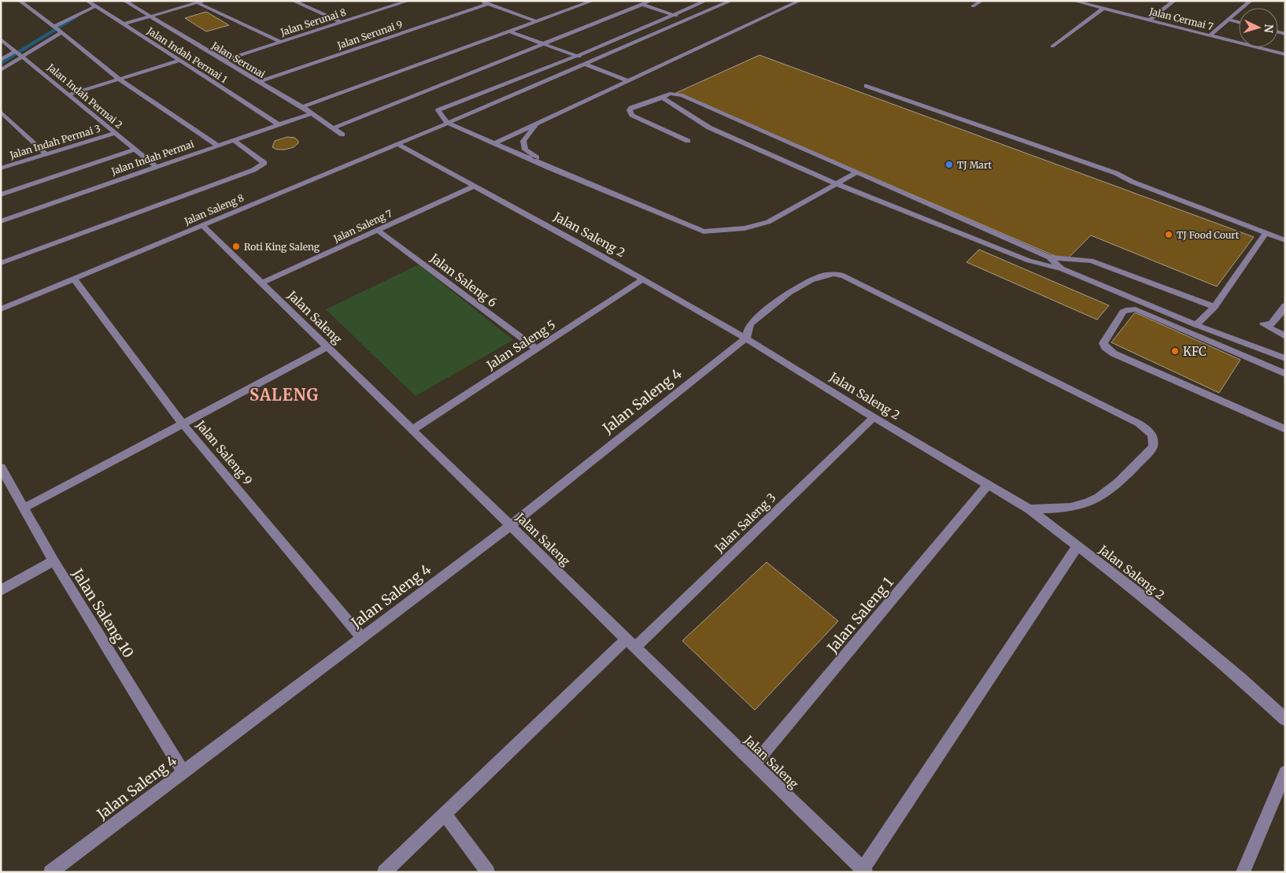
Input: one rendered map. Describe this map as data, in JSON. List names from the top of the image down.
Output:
{
  "streets": {
    "street": [
      "Jalan Cermai 7",
      "Jalan Serunai 8",
      "Jalan Serunai 9",
      "Jalan Indah Permai 1",
      "Jalan Serunai",
      "Jalan Indah Permai 2",
      "Jalan Indah Permai 3",
      "Jalan Indah Permai",
      "Jalan Saleng 8",
      "Jalan Saleng 7",
      "Jalan Saleng 2",
      "Jalan Saleng 6",
      "Jalan Saleng",
      "Jalan Saleng 5",
      "Jalan Saleng 4",
      "Jalan Saleng 9",
      "Jalan Saleng 3",
      "Jalan Saleng 10",
      "Jalan Saleng 1"
    ]
  },
  "crossings": [
    ["Jalan Serunai 8", "Jalan Serunai"],
    ["Jalan Serunai 9", "Jalan Serunai"],
    ["Jalan Indah Permai 1", "Jalan Indah Permai"],
    ["Jalan Serunai", "Jalan Indah Permai"],
    ["Jalan Indah Permai 2", "Jalan Indah Permai 3"],
    ["Jalan Indah Permai 2", "Jalan Indah Permai"],
    ["Jalan Saleng 8", "Jalan Saleng 2"],
    ["Jalan Saleng 8", "Jalan Saleng"],
    ["Jalan Saleng 8", "Jalan Saleng 9"],
    ["Jalan Saleng 7", "Jalan Saleng 2"],
    ["Jalan Saleng 7", "Jalan Saleng 6"],
    ["Jalan Saleng 7", "Jalan Saleng"],
    ["Jalan Saleng 2", "Jalan Saleng 5"],
    ["Jalan Saleng 2", "Jalan Saleng 4"],
    ["Jalan Saleng 2", "Jalan Saleng 3"],
    ["Jalan Saleng 2", "Jalan Saleng 1"],
    ["Jalan Saleng 6", "Jalan Saleng 5"],
    ["Jalan Saleng", "Jalan Saleng 5"],
    ["Jalan Saleng", "Jalan Saleng 4"],
    ["Jalan Saleng", "Jalan Saleng 3"],
    ["Jalan Saleng", "Jalan Saleng 1"],
    ["Jalan Saleng 4", "Jalan Saleng 9"],
    ["Jalan Saleng 4", "Jalan Saleng 10"]
  ],
  "districts": ["SALENG"],
  "places": [
    "TJ Mart",
    "TJ Food Court",
    "Roti King Saleng",
    "KFC"
  ],
  "north": "right"
}
